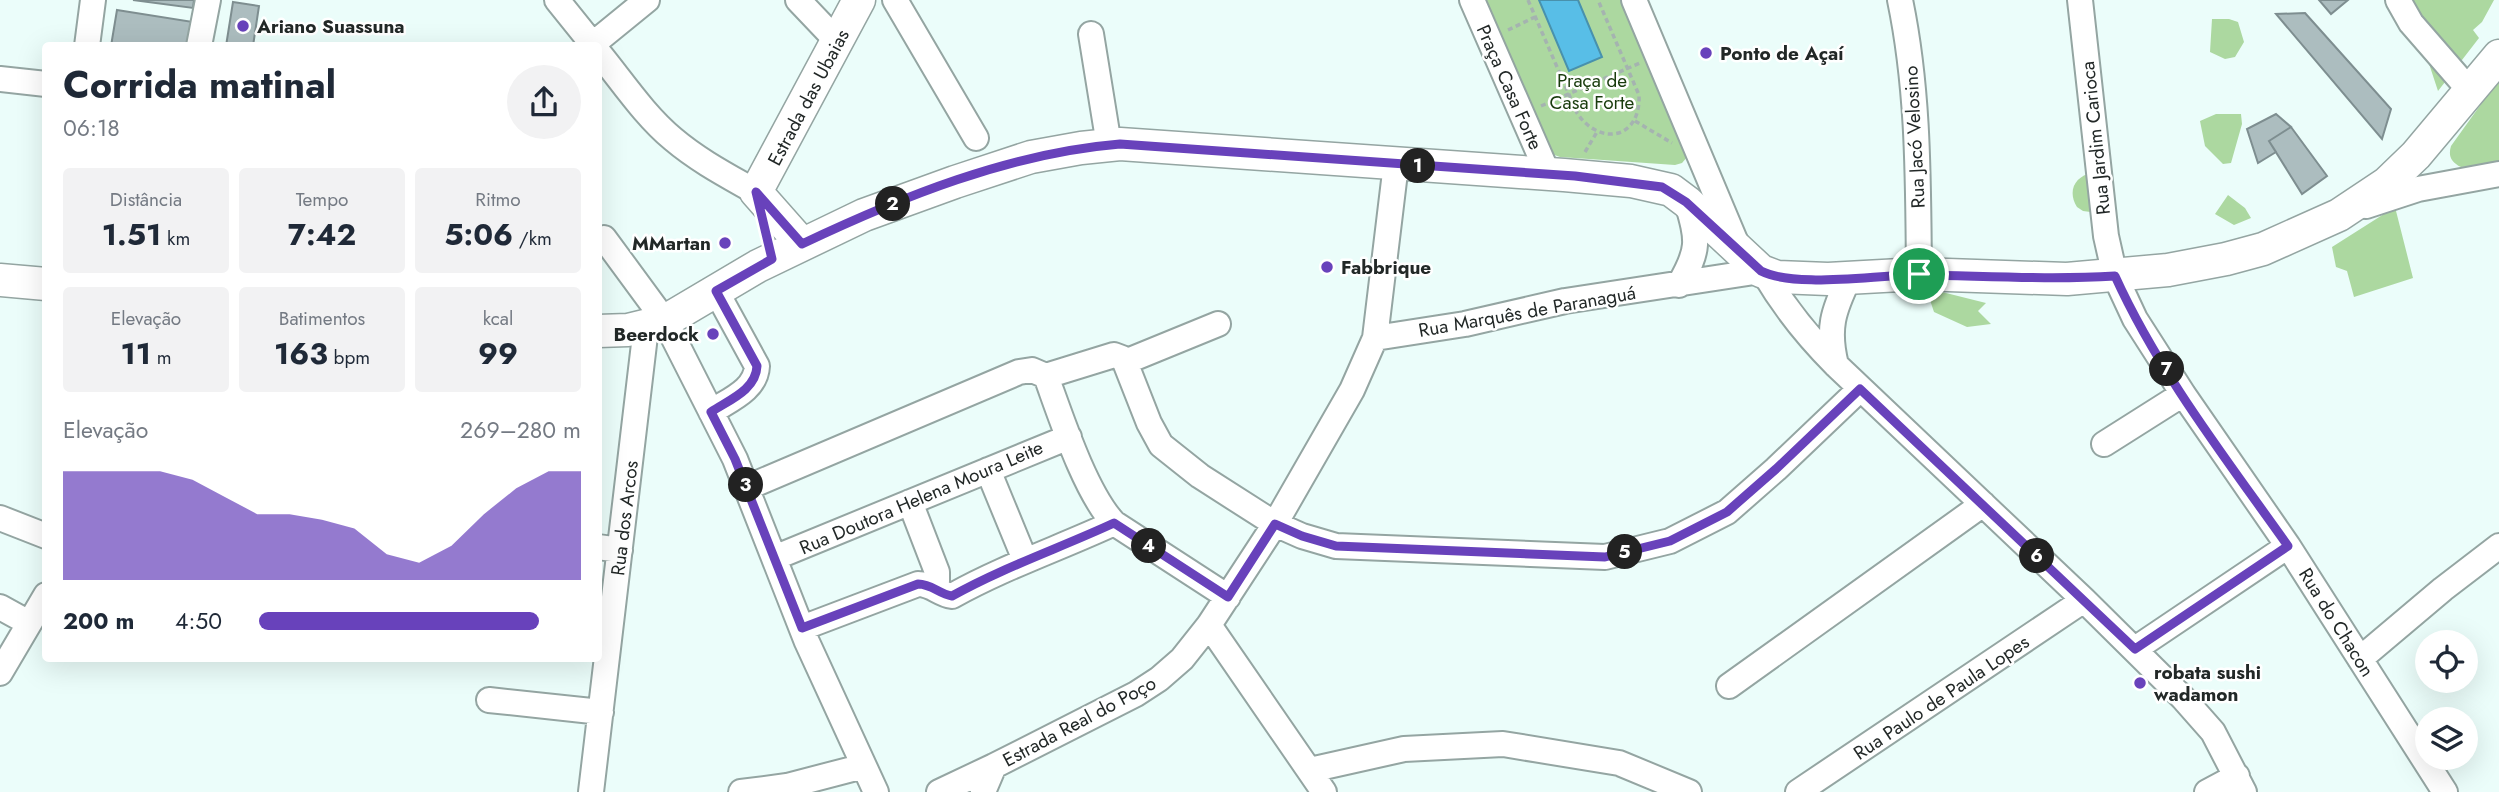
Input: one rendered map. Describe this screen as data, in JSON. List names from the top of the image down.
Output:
{
  "streets": {
    "main road": ["Estrada das Ubaias"],
    "street": [
      "Praça Casa Forte",
      "Rua Jacó Velosino",
      "Rua Jardim Carioca",
      "Rua Marquês de Paranaguá",
      "Rua Doutora Helena Moura Leite",
      "Rua dos Arcos",
      "Rua do Chacon",
      "Rua Paulo de Paula Lopes",
      "Estrada Real do Poço"
    ]
  },
  "crossings": [
    ["Rua Jardim Carioca", "Rua do Chacon"],
    ["Rua Marquês de Paranaguá", "Estrada Real do Poço"]
  ],
  "parks": ["Praça de Casa Forte"],
  "places": [
    "Ariano Suassuna",
    "Ponto de Açaí",
    "MMartan",
    "Fabbrique",
    "Beerdock",
    "robata sushi wadamon"
  ],
  "page": {
    "heading": ["Corrida matinal", "06:18"],
    "pins": [
      "1",
      "2",
      "7",
      "3",
      "4",
      "5",
      "6"
    ],
    "stats": [
      ["Distância", "1.51 km"],
      ["Tempo", "7:42"],
      ["Ritmo", "5:06 /km"],
      ["Elevação", "11 m"],
      ["Batimentos", "163 bpm"],
      ["kcal", "99"]
    ],
    "chart": ["Elevação", "269–280 m"],
    "list": [
      {
        "name": "200 m",
        "note": "4:50"
      }
    ]
  }
}
